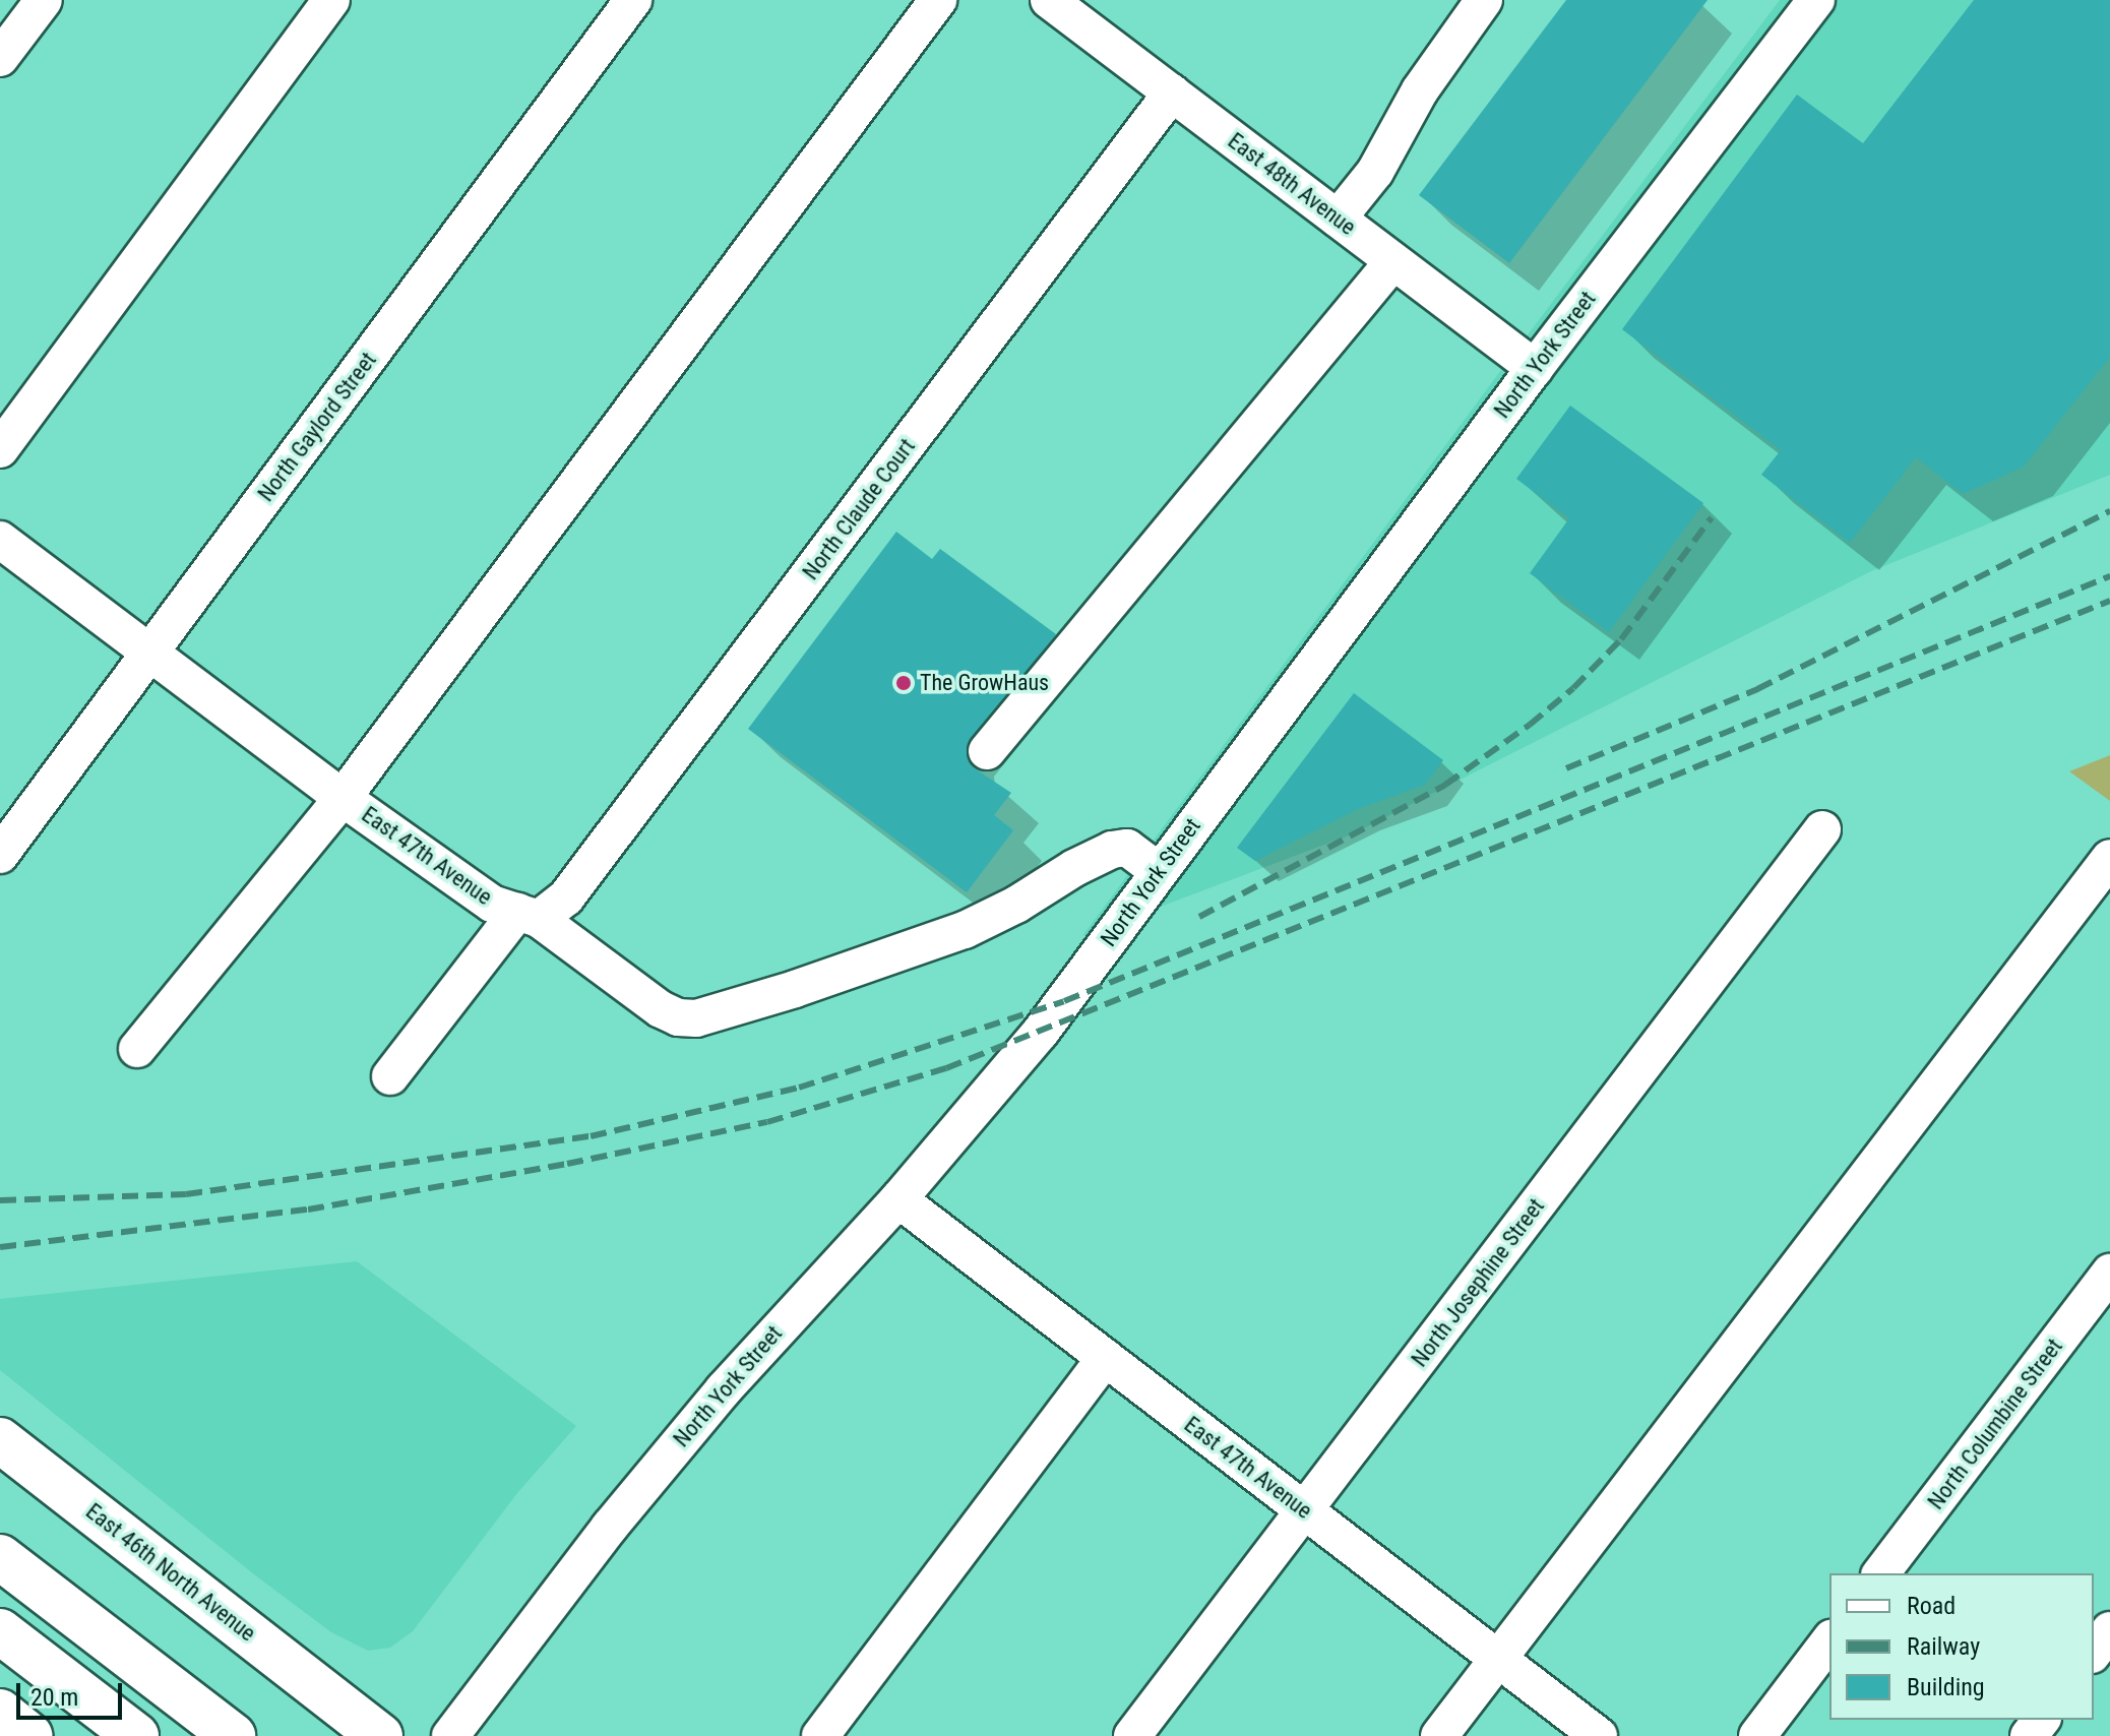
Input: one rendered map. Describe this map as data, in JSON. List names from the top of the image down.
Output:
{
  "streets": {
    "main road": ["East 46th North Avenue"],
    "street": [
      "East 48th Avenue",
      "North York Street",
      "North Gaylord Street",
      "North Claude Court",
      "East 47th Avenue",
      "North Josephine Street",
      "North Columbine Street"
    ]
  },
  "crossings": [
    ["East 48th Avenue", "North York Street"],
    ["East 48th Avenue", "North Claude Court"],
    ["North York Street", "East 47th Avenue"],
    ["North Gaylord Street", "East 47th Avenue"],
    ["North Claude Court", "East 47th Avenue"],
    ["East 47th Avenue", "North Josephine Street"]
  ],
  "places": ["The GrowHaus"],
  "legend": ["Road", "Railway", "Building"],
  "scale_bar": "20 m"
}
